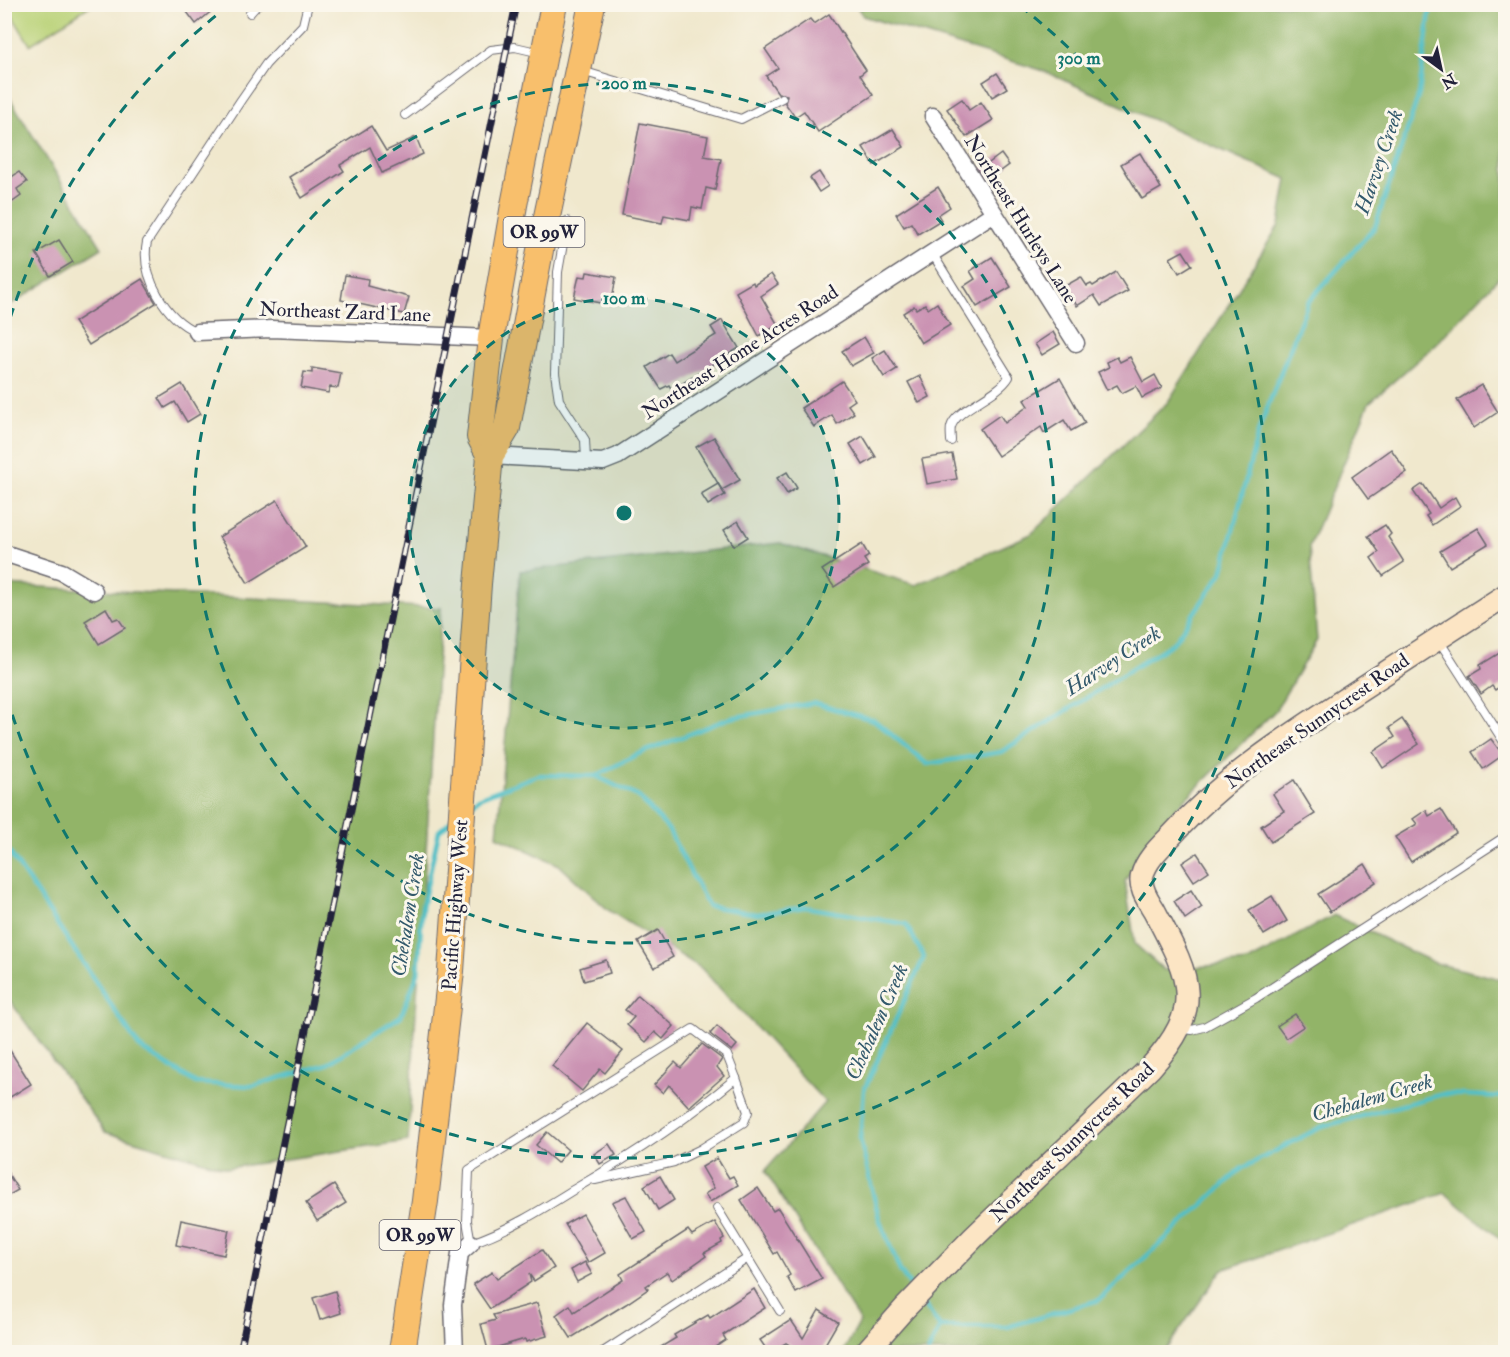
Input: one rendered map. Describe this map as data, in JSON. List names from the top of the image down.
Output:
{
  "streets": {
    "main road": ["OR 99W", "Pacific Highway West"],
    "street": [
      "Northeast Hurleys Lane",
      "Northeast Zard Lane",
      "Northeast Home Acres Road",
      "Northeast Sunnycrest Road"
    ]
  },
  "crossings": [
    ["Northeast Hurleys Lane", "Northeast Home Acres Road"],
    ["Northeast Zard Lane", "Pacific Highway West"],
    ["Northeast Home Acres Road", "Pacific Highway West"]
  ],
  "water": ["Harvey Creek", "Chehalem Creek"],
  "north": "bottom right",
  "rings": ["300 m", "200 m", "100 m"]
}
